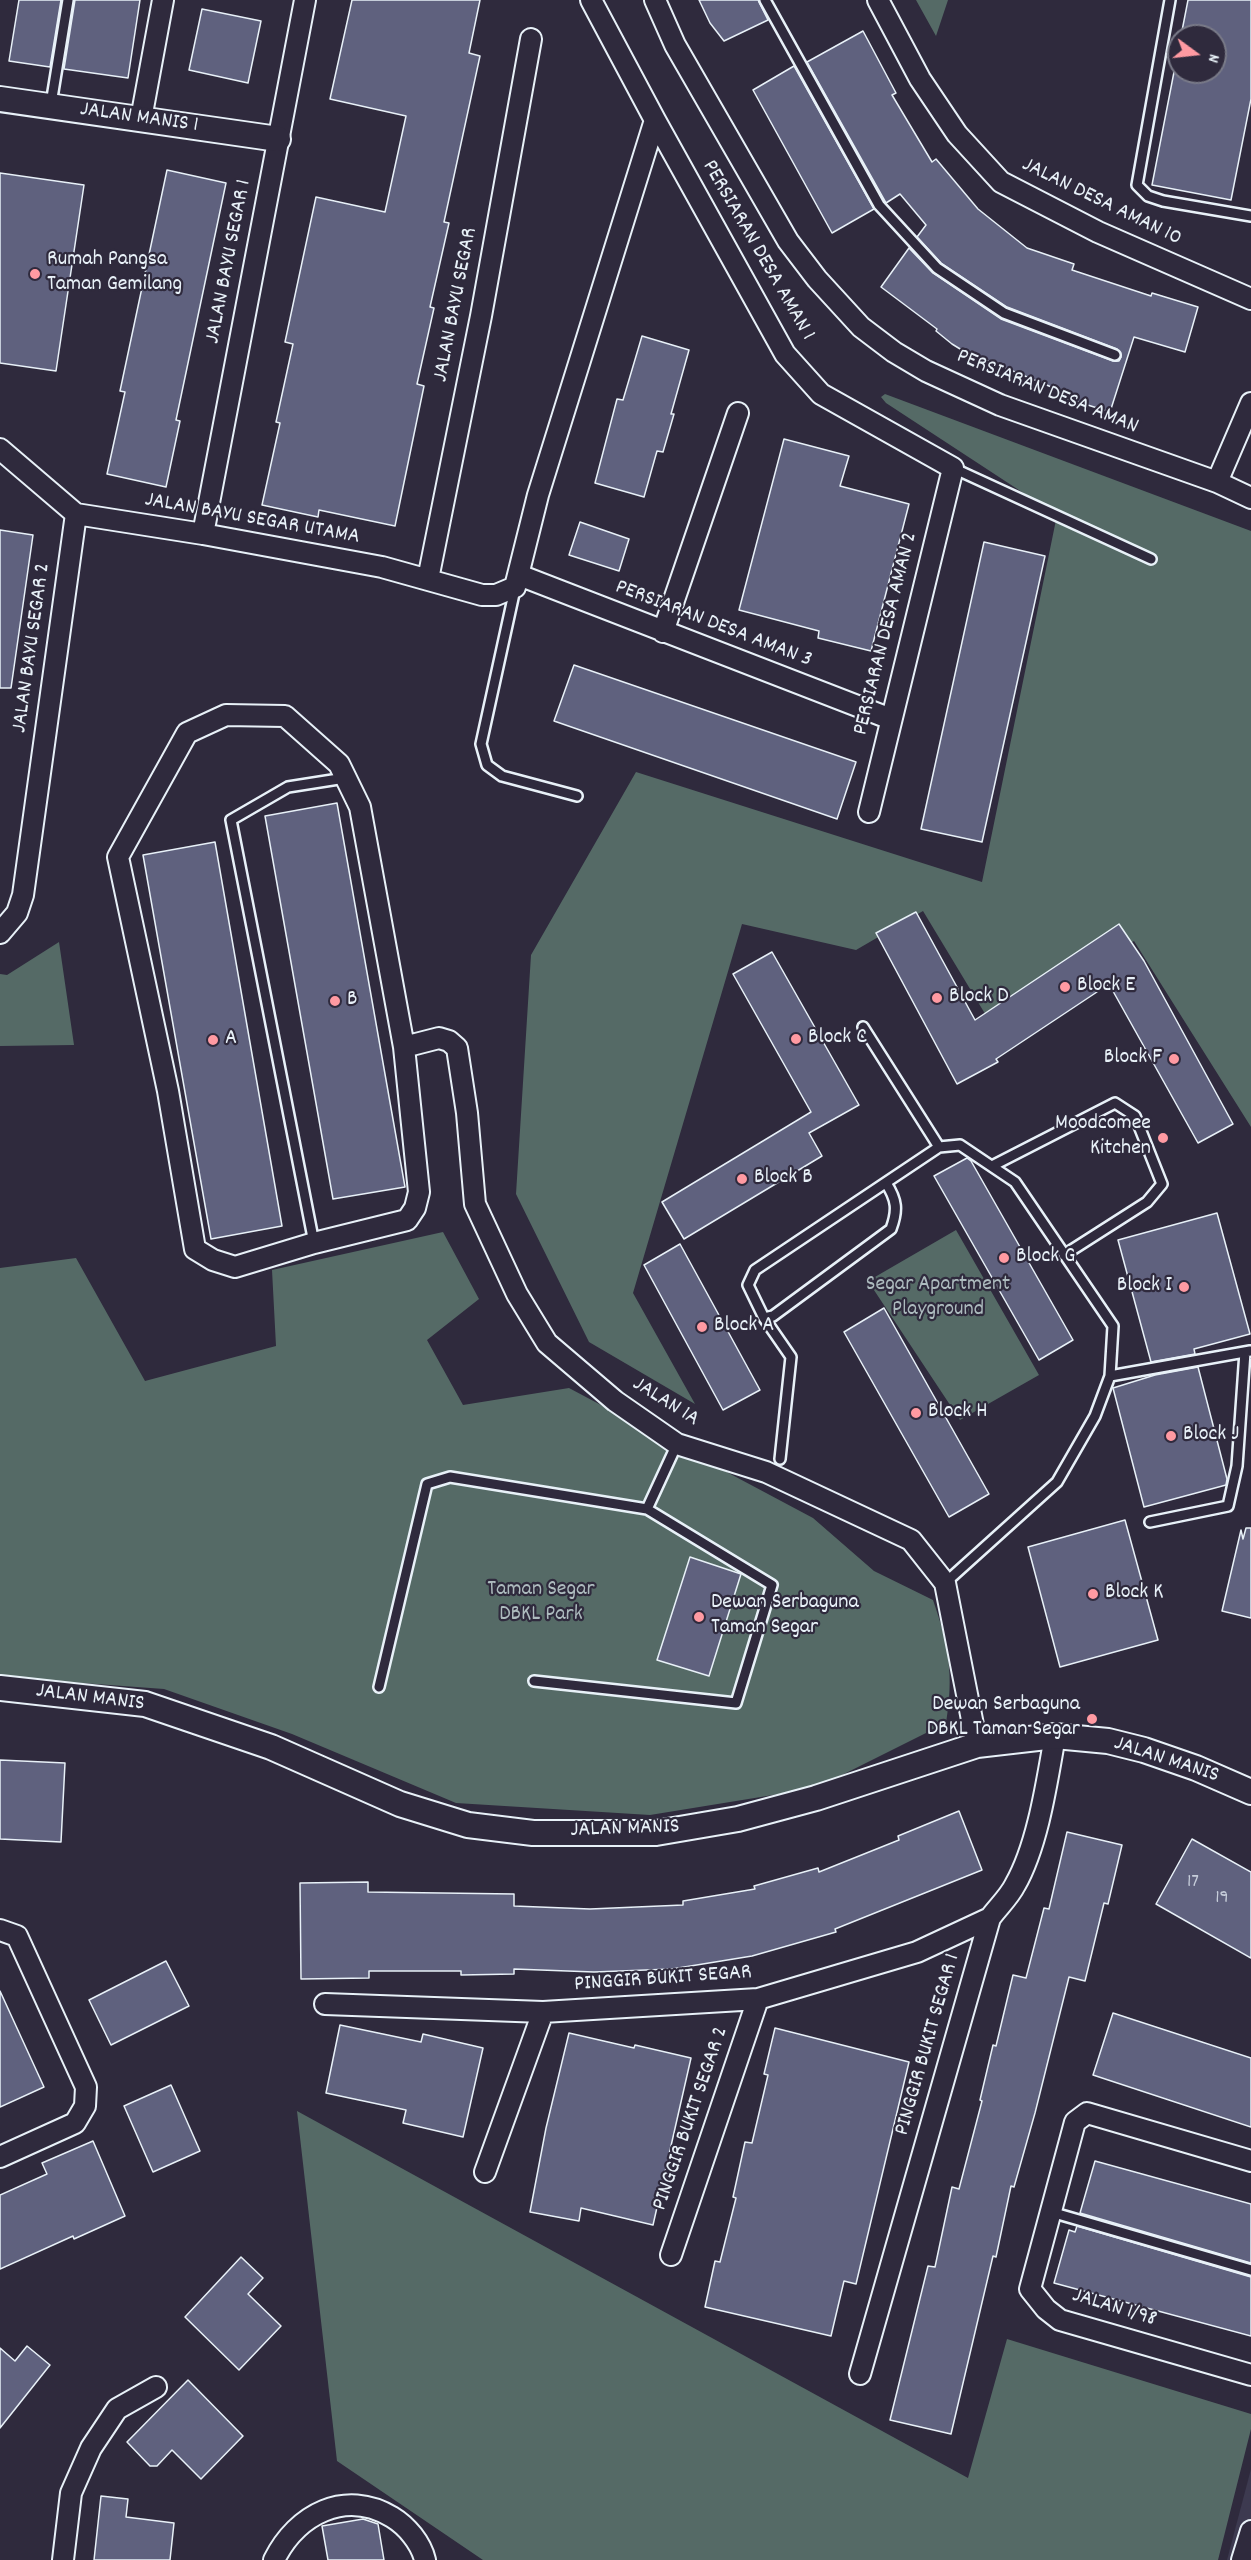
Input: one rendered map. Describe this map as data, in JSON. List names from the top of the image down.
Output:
{
  "streets": {
    "street": [
      "JALAN MANIS 1",
      "JALAN DESA AMAN 10",
      "PERSIARAN DESA AMAN 1",
      "JALAN BAYU SEGAR 1",
      "JALAN BAYU SEGAR",
      "PERSIARAN DESA AMAN",
      "JALAN BAYU SEGAR UTAMA",
      "PERSIARAN DESA AMAN 3",
      "PERSIARAN DESA AMAN 2",
      "JALAN BAYU SEGAR 2",
      "JALAN 1A",
      "JALAN MANIS",
      "PINGGIR BUKIT SEGAR",
      "PINGGIR BUKIT SEGAR 1",
      "PINGGIR BUKIT SEGAR 2",
      "JALAN 1/98"
    ]
  },
  "crossings": [
    ["JALAN MANIS 1", "JALAN BAYU SEGAR 1"],
    ["PERSIARAN DESA AMAN 1", "PERSIARAN DESA AMAN 2"],
    ["JALAN BAYU SEGAR 1", "JALAN BAYU SEGAR UTAMA"],
    ["JALAN BAYU SEGAR", "JALAN BAYU SEGAR UTAMA"],
    ["JALAN BAYU SEGAR UTAMA", "PERSIARAN DESA AMAN 3"],
    ["JALAN BAYU SEGAR UTAMA", "JALAN BAYU SEGAR 2"],
    ["PERSIARAN DESA AMAN 3", "PERSIARAN DESA AMAN 2"],
    ["JALAN 1A", "JALAN MANIS"],
    ["JALAN MANIS", "PINGGIR BUKIT SEGAR 1"],
    ["PINGGIR BUKIT SEGAR", "PINGGIR BUKIT SEGAR 1"],
    ["PINGGIR BUKIT SEGAR", "PINGGIR BUKIT SEGAR 2"]
  ],
  "parks": ["Segar Apartment Playground", "Taman Segar DBKL Park"],
  "places": [
    "Rumah Pangsa Taman Gemilang",
    "Block E",
    "Block D",
    "B",
    "Block C",
    "A",
    "Block F",
    "Moodcomee Kitchen",
    "Block B",
    "Block G",
    "Block I",
    "Block A",
    "Block H",
    "Block J",
    "Block K",
    "Dewan Serbaguna Taman Segar",
    "Dewan Serbaguna DBKL Taman Segar"
  ],
  "house_numbers": ["17", "19"],
  "north": "right"
}
